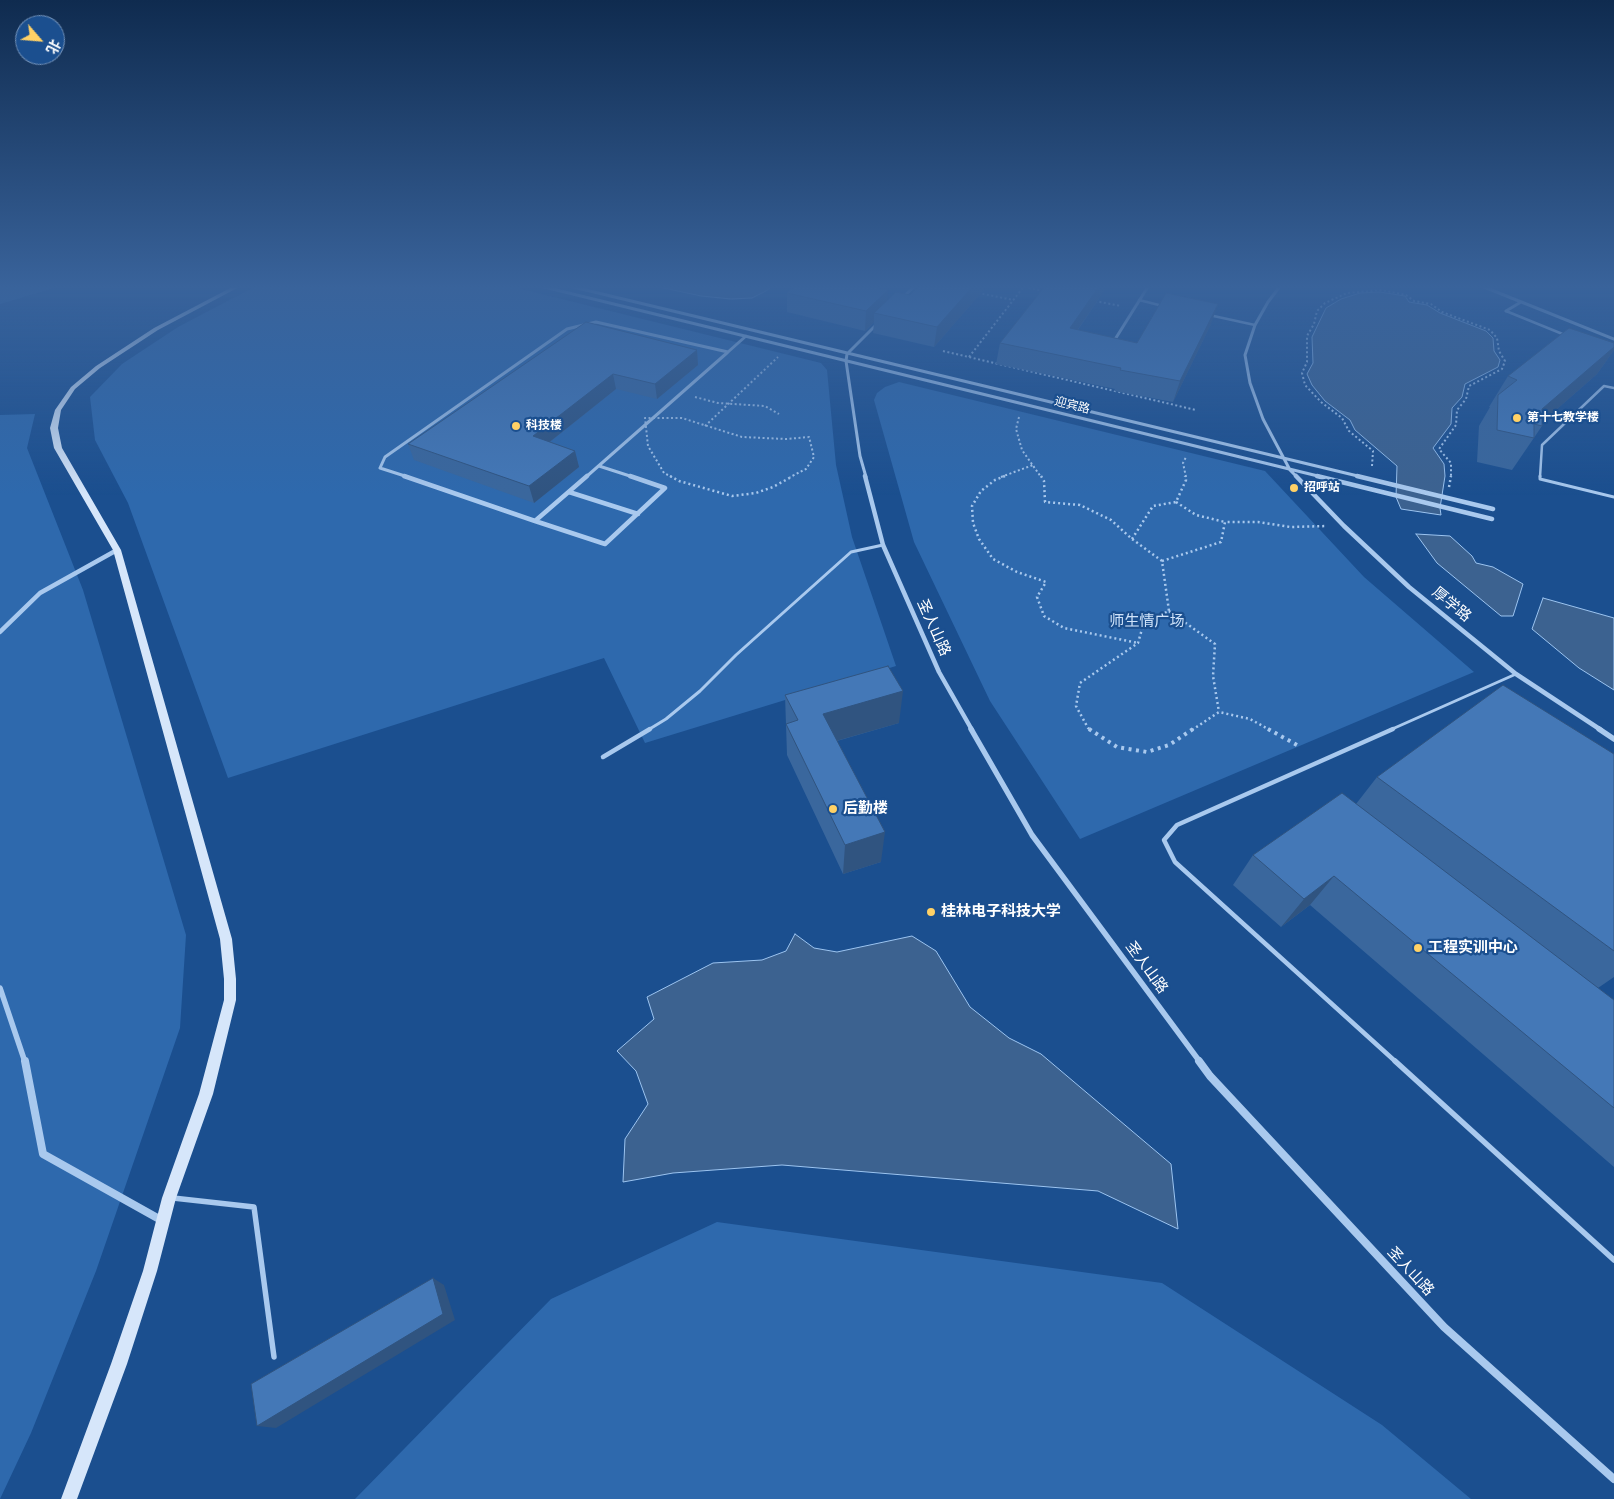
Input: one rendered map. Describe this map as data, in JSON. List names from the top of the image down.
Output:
{
  "streets": {
    "street": ["迎宾路", "厚学路", "圣人山路"]
  },
  "crossings": [
    ["迎宾路", "厚学路"],
    ["迎宾路", "圣人山路"]
  ],
  "parks": ["师生情广场"],
  "places": [
    "第十七教学楼",
    "科技楼",
    "招呼站",
    "后勤楼",
    "桂林电子科技大学",
    "工程实训中心"
  ],
  "north": "bottom right"
}
